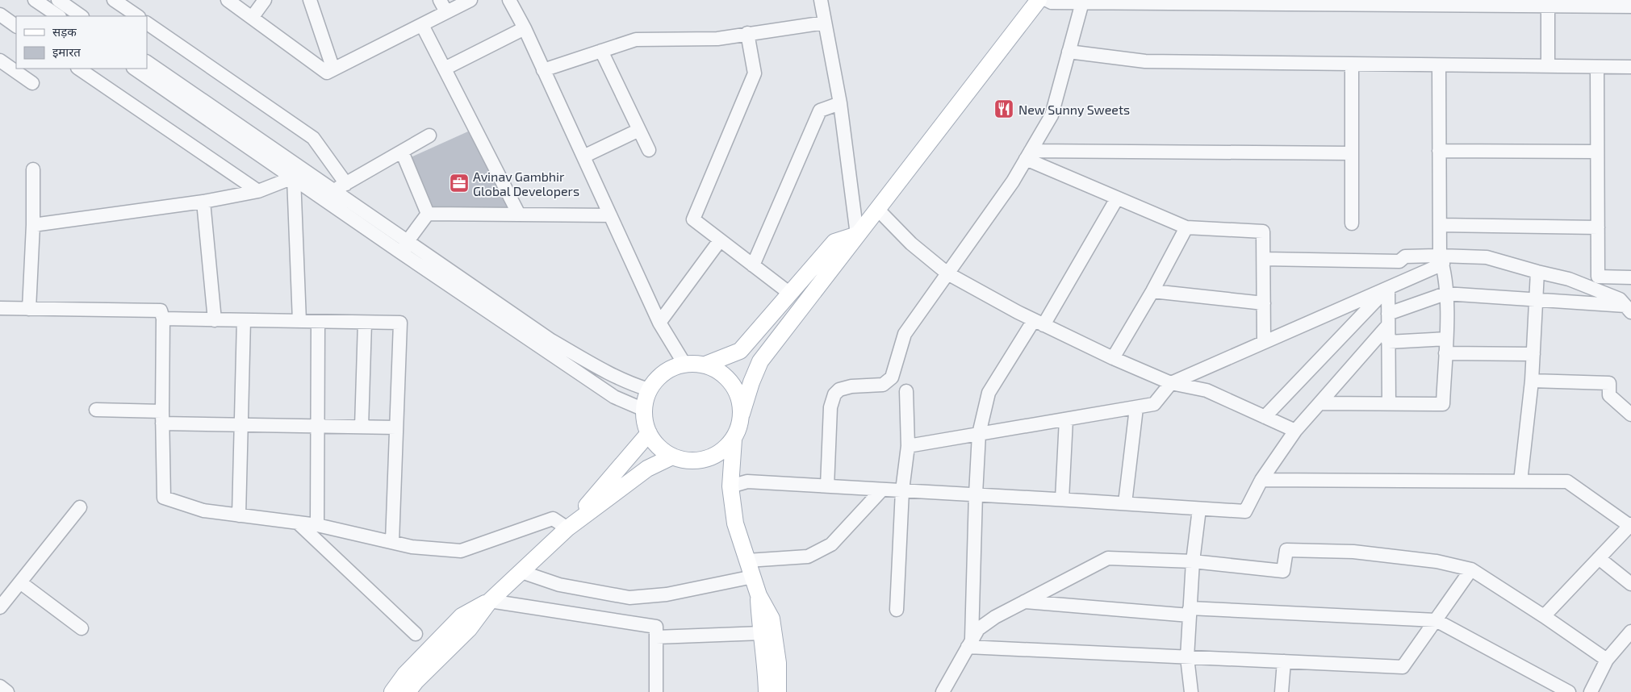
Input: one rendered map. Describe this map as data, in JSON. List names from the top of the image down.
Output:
{
  "places": {
    "restaurant": ["New Sunny Sweets"],
    "office": ["Avinav Gambhir Global Developers"]
  },
  "legend": ["सड़क", "इमारत"]
}
